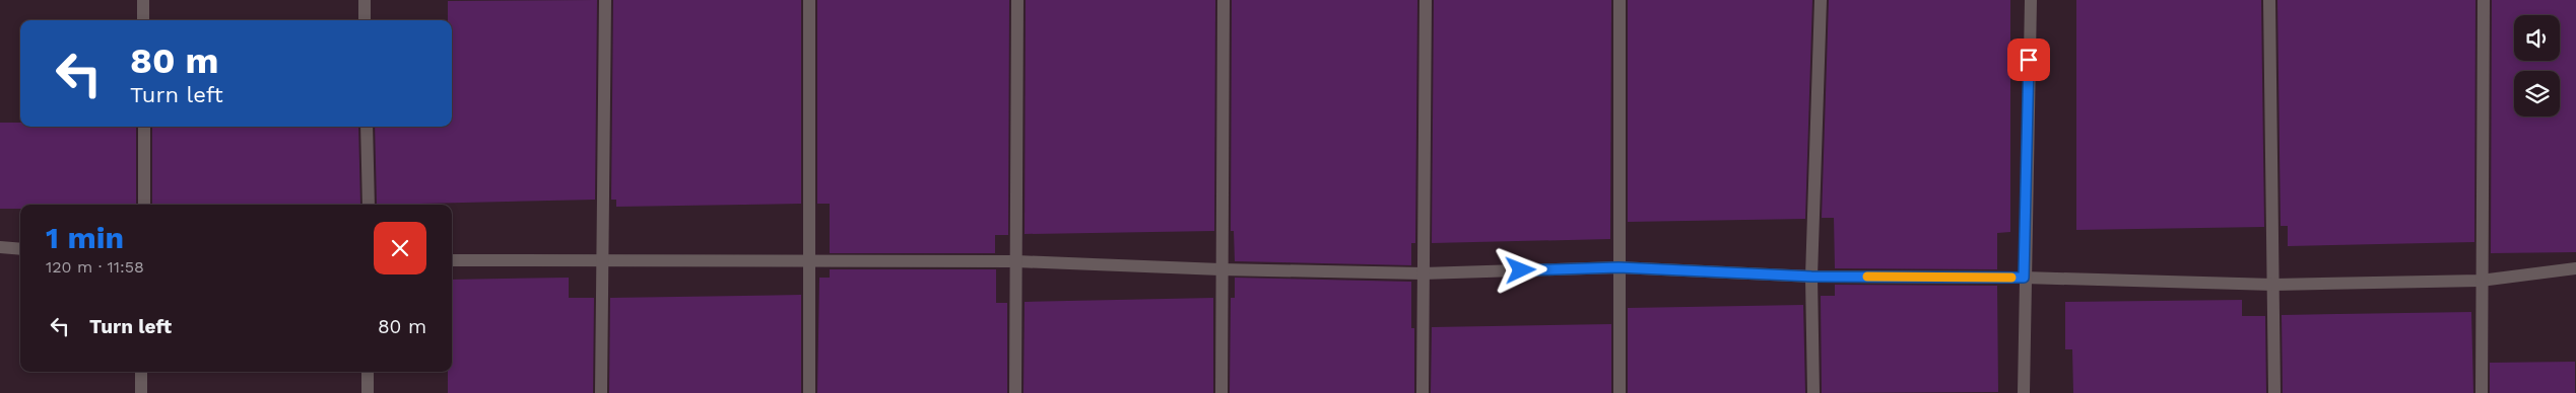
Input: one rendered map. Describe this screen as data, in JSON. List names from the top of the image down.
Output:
{
  "page": {
    "turn": ["80 m", "Turn left"],
    "heading": ["1 min", "120 m · 11:58"],
    "list": [
      {
        "name": "Turn left",
        "value": "80 m"
      }
    ]
  }
}
